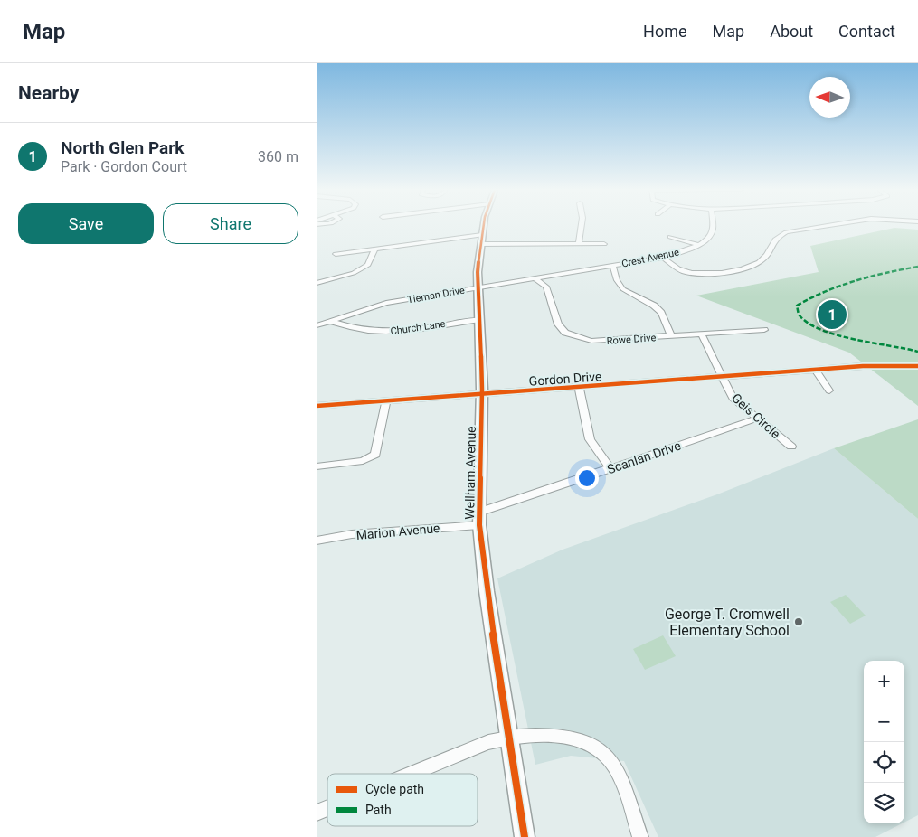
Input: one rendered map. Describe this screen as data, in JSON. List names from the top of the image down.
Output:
{
  "streets": {
    "street": [
      "Crest Avenue",
      "Tieman Drive",
      "Church Lane",
      "Rowe Drive",
      "Gordon Drive",
      "Geis Circle",
      "Scanlan Drive",
      "Wellham Avenue",
      "Marion Avenue"
    ]
  },
  "crossings": [
    ["Crest Avenue", "Tieman Drive"],
    ["Tieman Drive", "Church Lane"],
    ["Tieman Drive", "Rowe Drive"],
    ["Tieman Drive", "Wellham Avenue"],
    ["Church Lane", "Wellham Avenue"],
    ["Rowe Drive", "Geis Circle"],
    ["Gordon Drive", "Geis Circle"],
    ["Gordon Drive", "Wellham Avenue"],
    ["Geis Circle", "Scanlan Drive"],
    ["Scanlan Drive", "Wellham Avenue"],
    ["Scanlan Drive", "Marion Avenue"],
    ["Wellham Avenue", "Marion Avenue"]
  ],
  "places": ["George T. Cromwell Elementary School"],
  "legend": ["Cycle path", "Path"],
  "north": "left",
  "page": {
    "header": "Map",
    "nav": [
      "Home",
      "Map",
      "About",
      "Contact"
    ],
    "heading": "Nearby",
    "list": [
      {
        "mark": "1",
        "name": "North Glen Park",
        "note": "Park · Gordon Court",
        "value": "360 m"
      }
    ],
    "buttons": ["Save", "Share"],
    "pins": "1",
    "map_buttons": ["+", "−"]
  }
}
